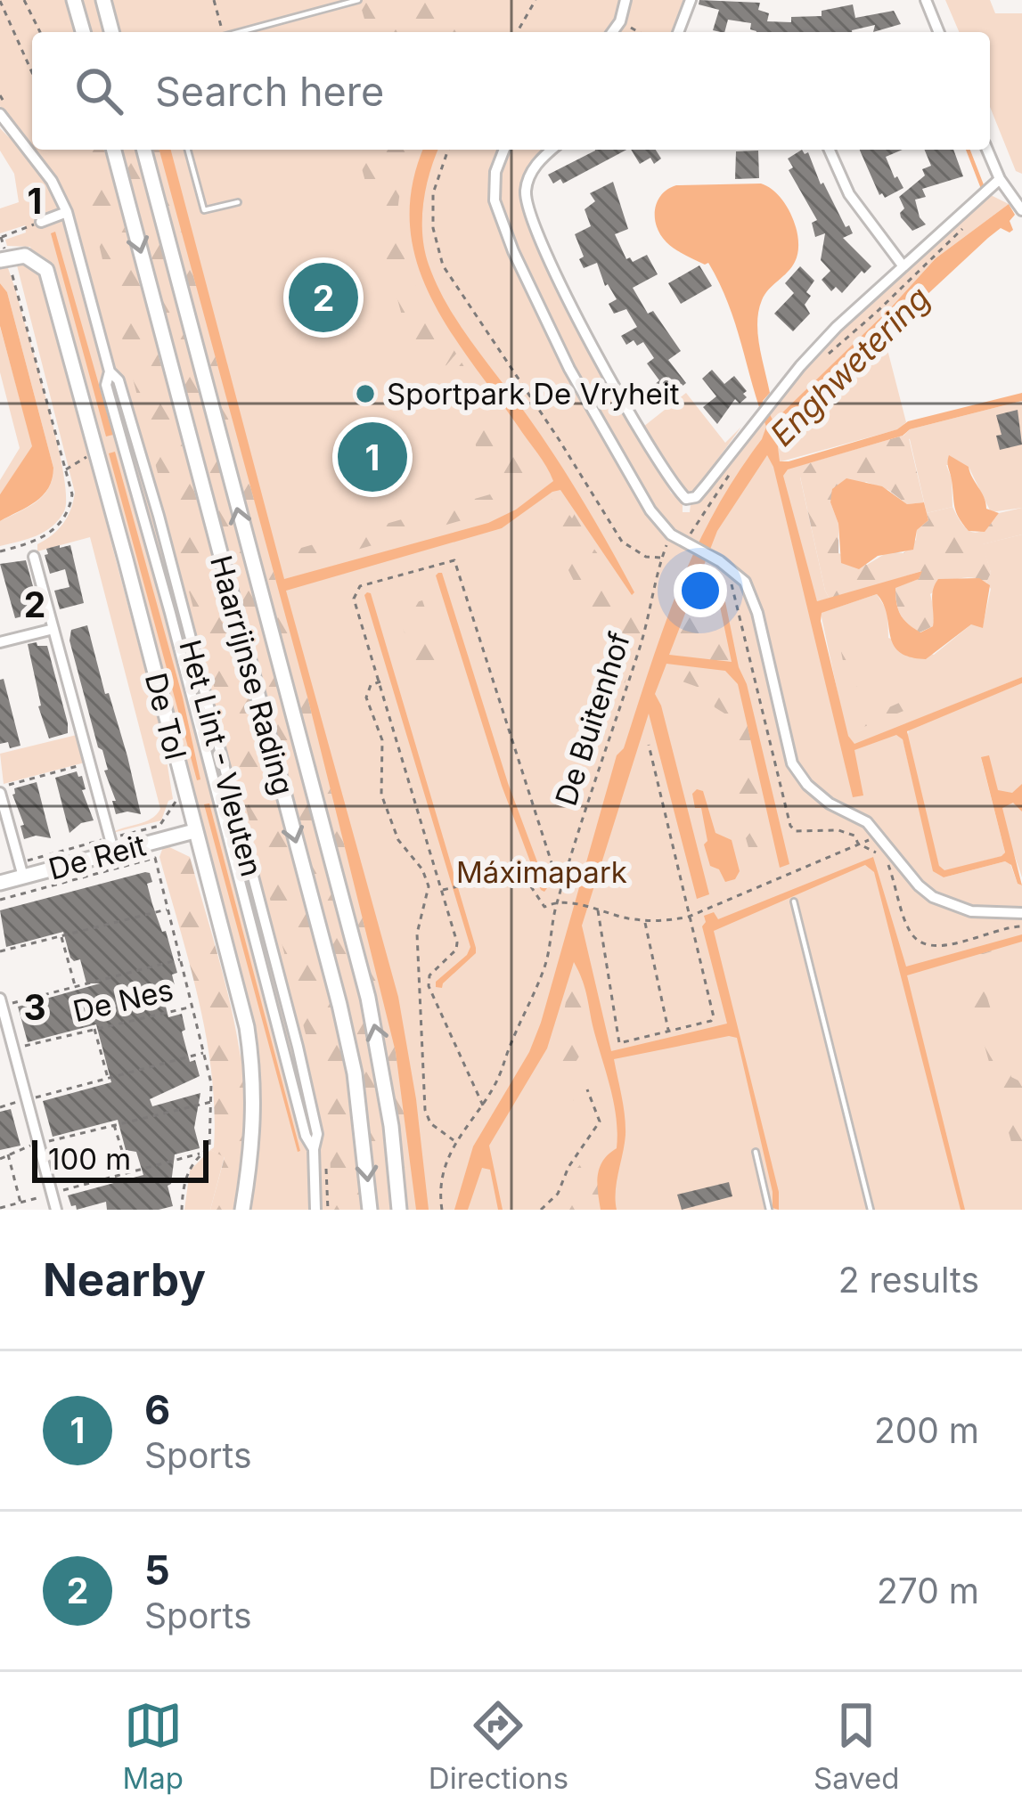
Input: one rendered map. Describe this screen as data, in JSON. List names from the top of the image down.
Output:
{
  "streets": {
    "main road": ["Haarrijnse Rading", "De Tol", "De Reit"],
    "street": ["Het Lint - Vleuten"],
    "path": ["De Buitenhof", "De Nes"]
  },
  "crossings": [
    ["De Tol", "De Reit"]
  ],
  "water": ["Enghwetering"],
  "parks": ["Máximapark"],
  "places": ["Sportpark De Vryheit"],
  "scale_bar": "100 m",
  "page": {
    "search": "Search here",
    "pins": ["2", "1"],
    "scale": "100 m",
    "heading": ["Nearby", "2 results"],
    "list": [
      {
        "mark": "1",
        "name": "6",
        "note": "Sports",
        "value": "200 m"
      },
      {
        "mark": "2",
        "name": "5",
        "note": "Sports",
        "value": "270 m"
      }
    ],
    "nav": ["Map", "Directions", "Saved"]
  },
  "grid": {
    "rows": ["1", "2", "3"]
  }
}
